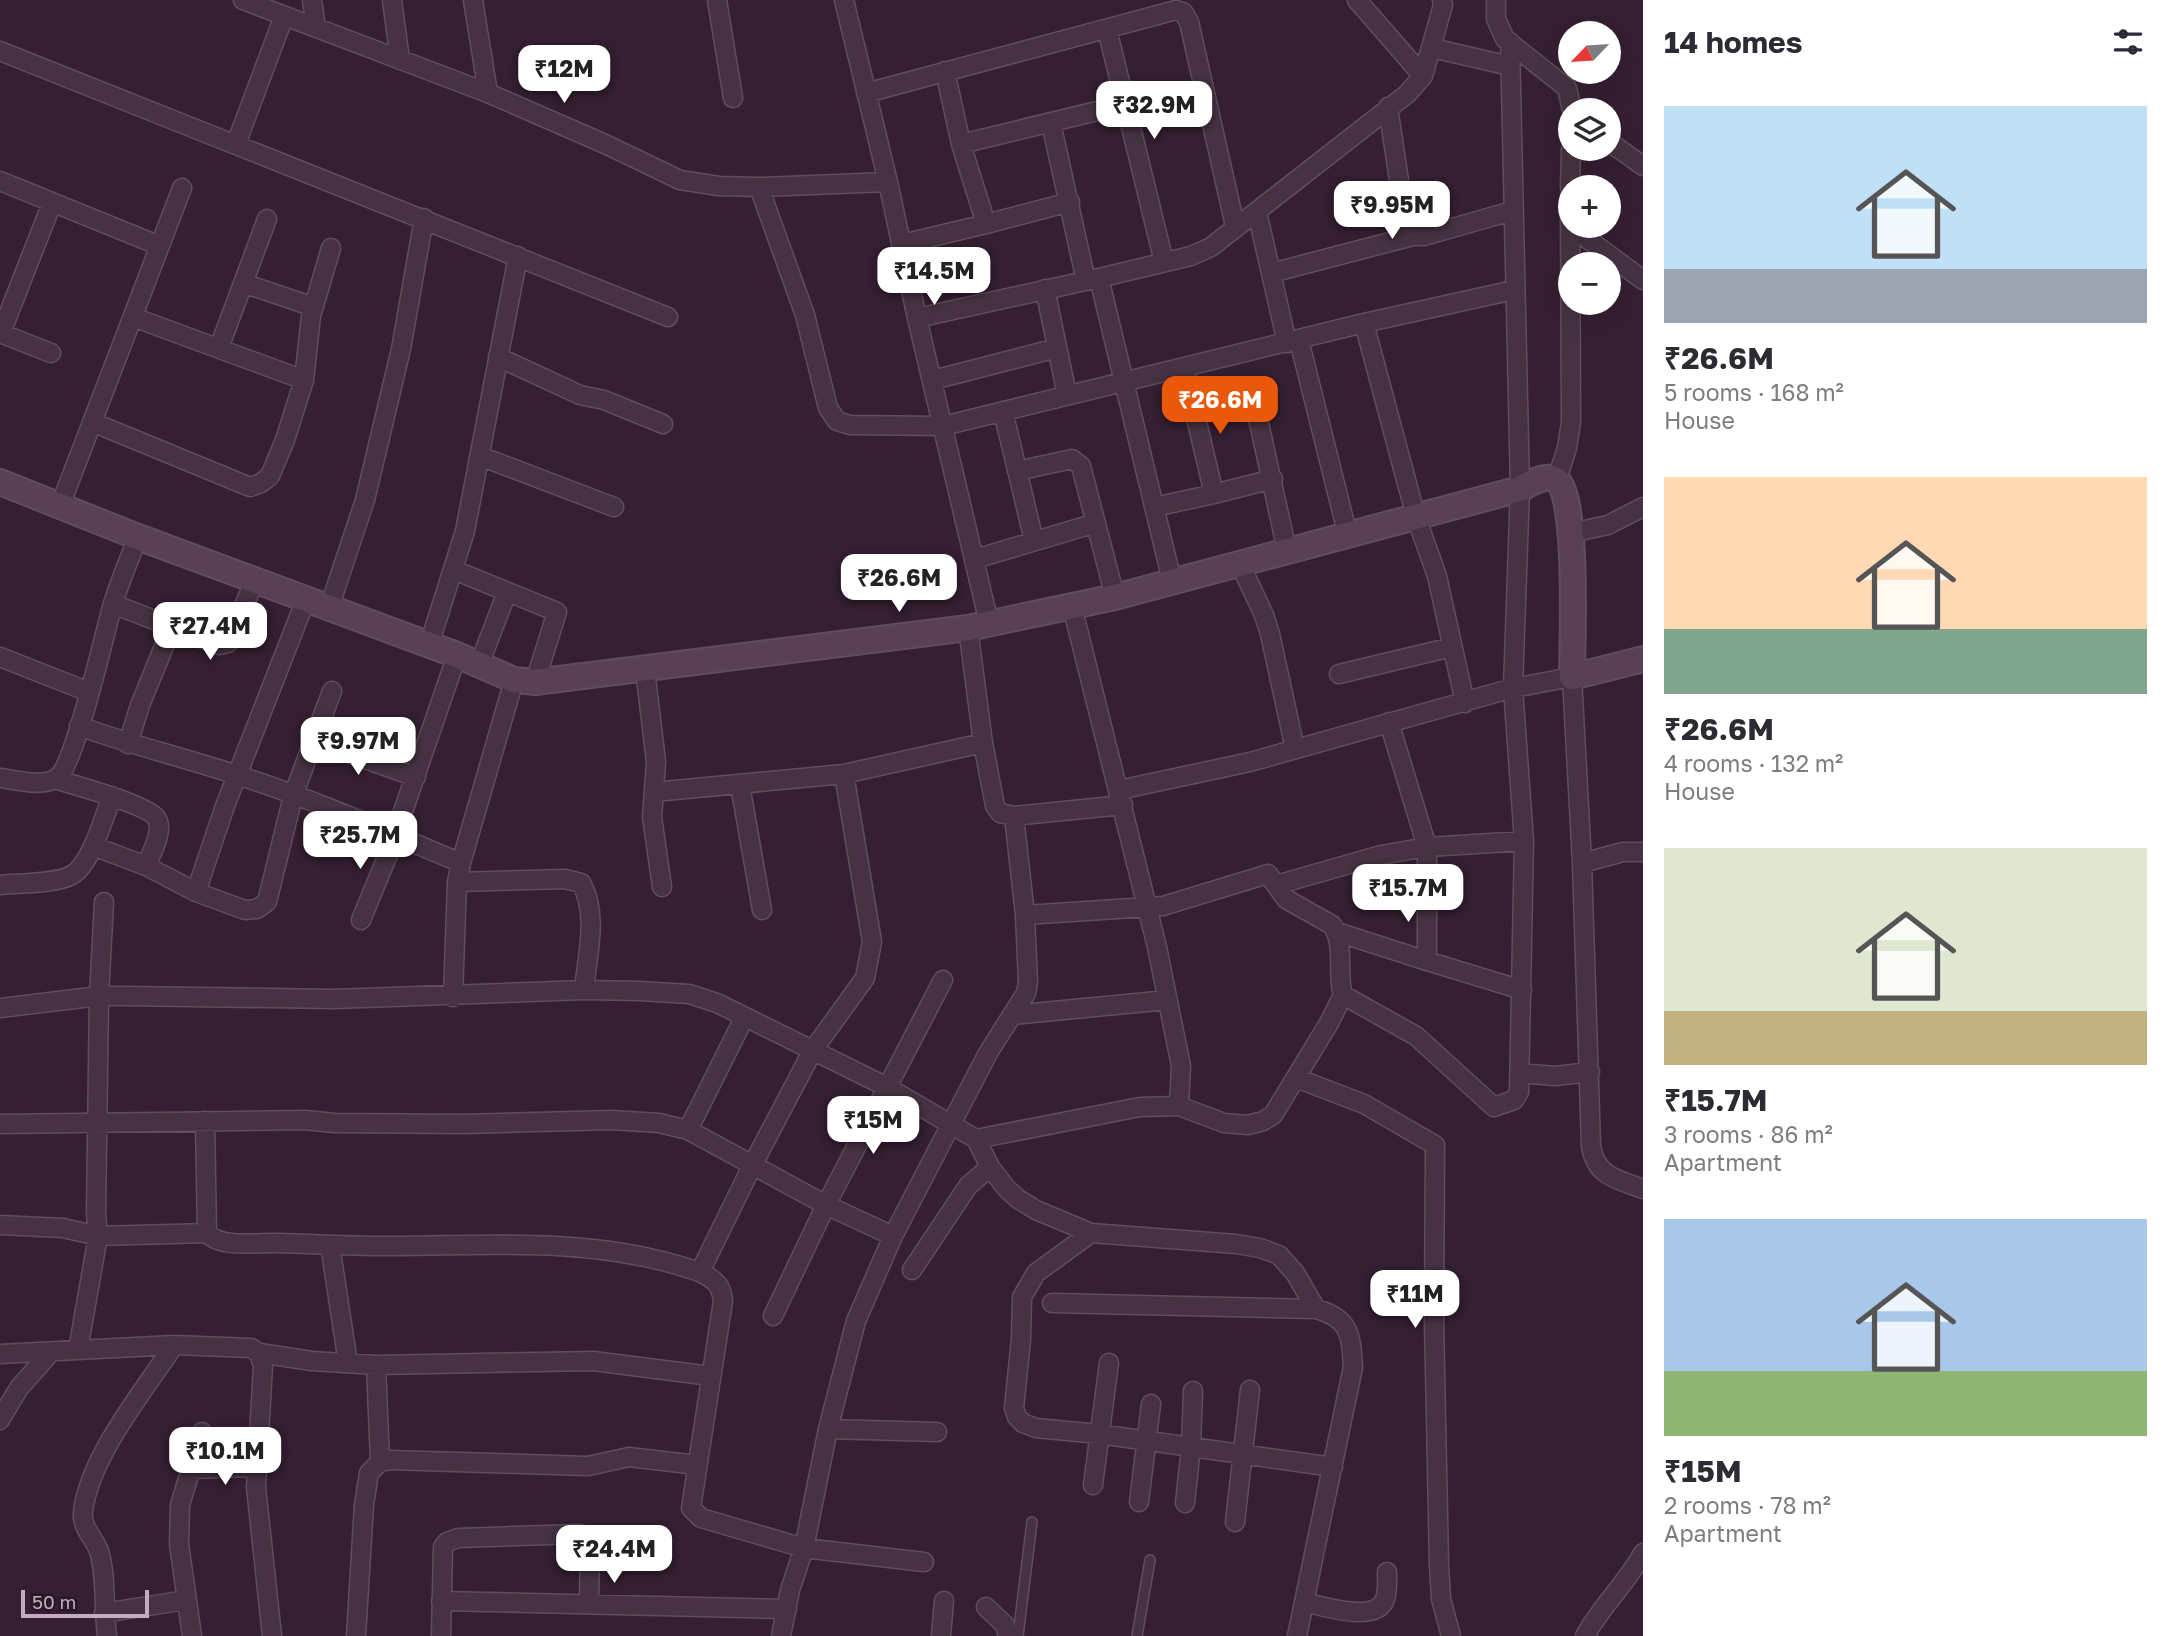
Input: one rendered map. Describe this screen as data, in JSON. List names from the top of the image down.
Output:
{
  "scale_bar": "50 m",
  "north": "bottom left",
  "page": {
    "heading": "14 homes",
    "map_buttons": ["+", "−"],
    "price": [
      "₹12M",
      "₹32.9M",
      "₹9.95M",
      "₹14.5M",
      "₹26.6M",
      "₹26.6M",
      "₹27.4M",
      "₹9.97M",
      "₹25.7M",
      "₹15.7M",
      "₹15M",
      "₹11M",
      "₹10.1M",
      "₹24.4M"
    ],
    "list": [
      {
        "name": "₹26.6M",
        "note": "5 rooms · 168 m² · House"
      },
      {
        "name": "₹26.6M",
        "note": "4 rooms · 132 m² · House"
      },
      {
        "name": "₹15.7M",
        "note": "3 rooms · 86 m² · Apartment"
      },
      {
        "name": "₹15M",
        "note": "2 rooms · 78 m² · Apartment"
      }
    ],
    "scale": "50 m"
  }
}
